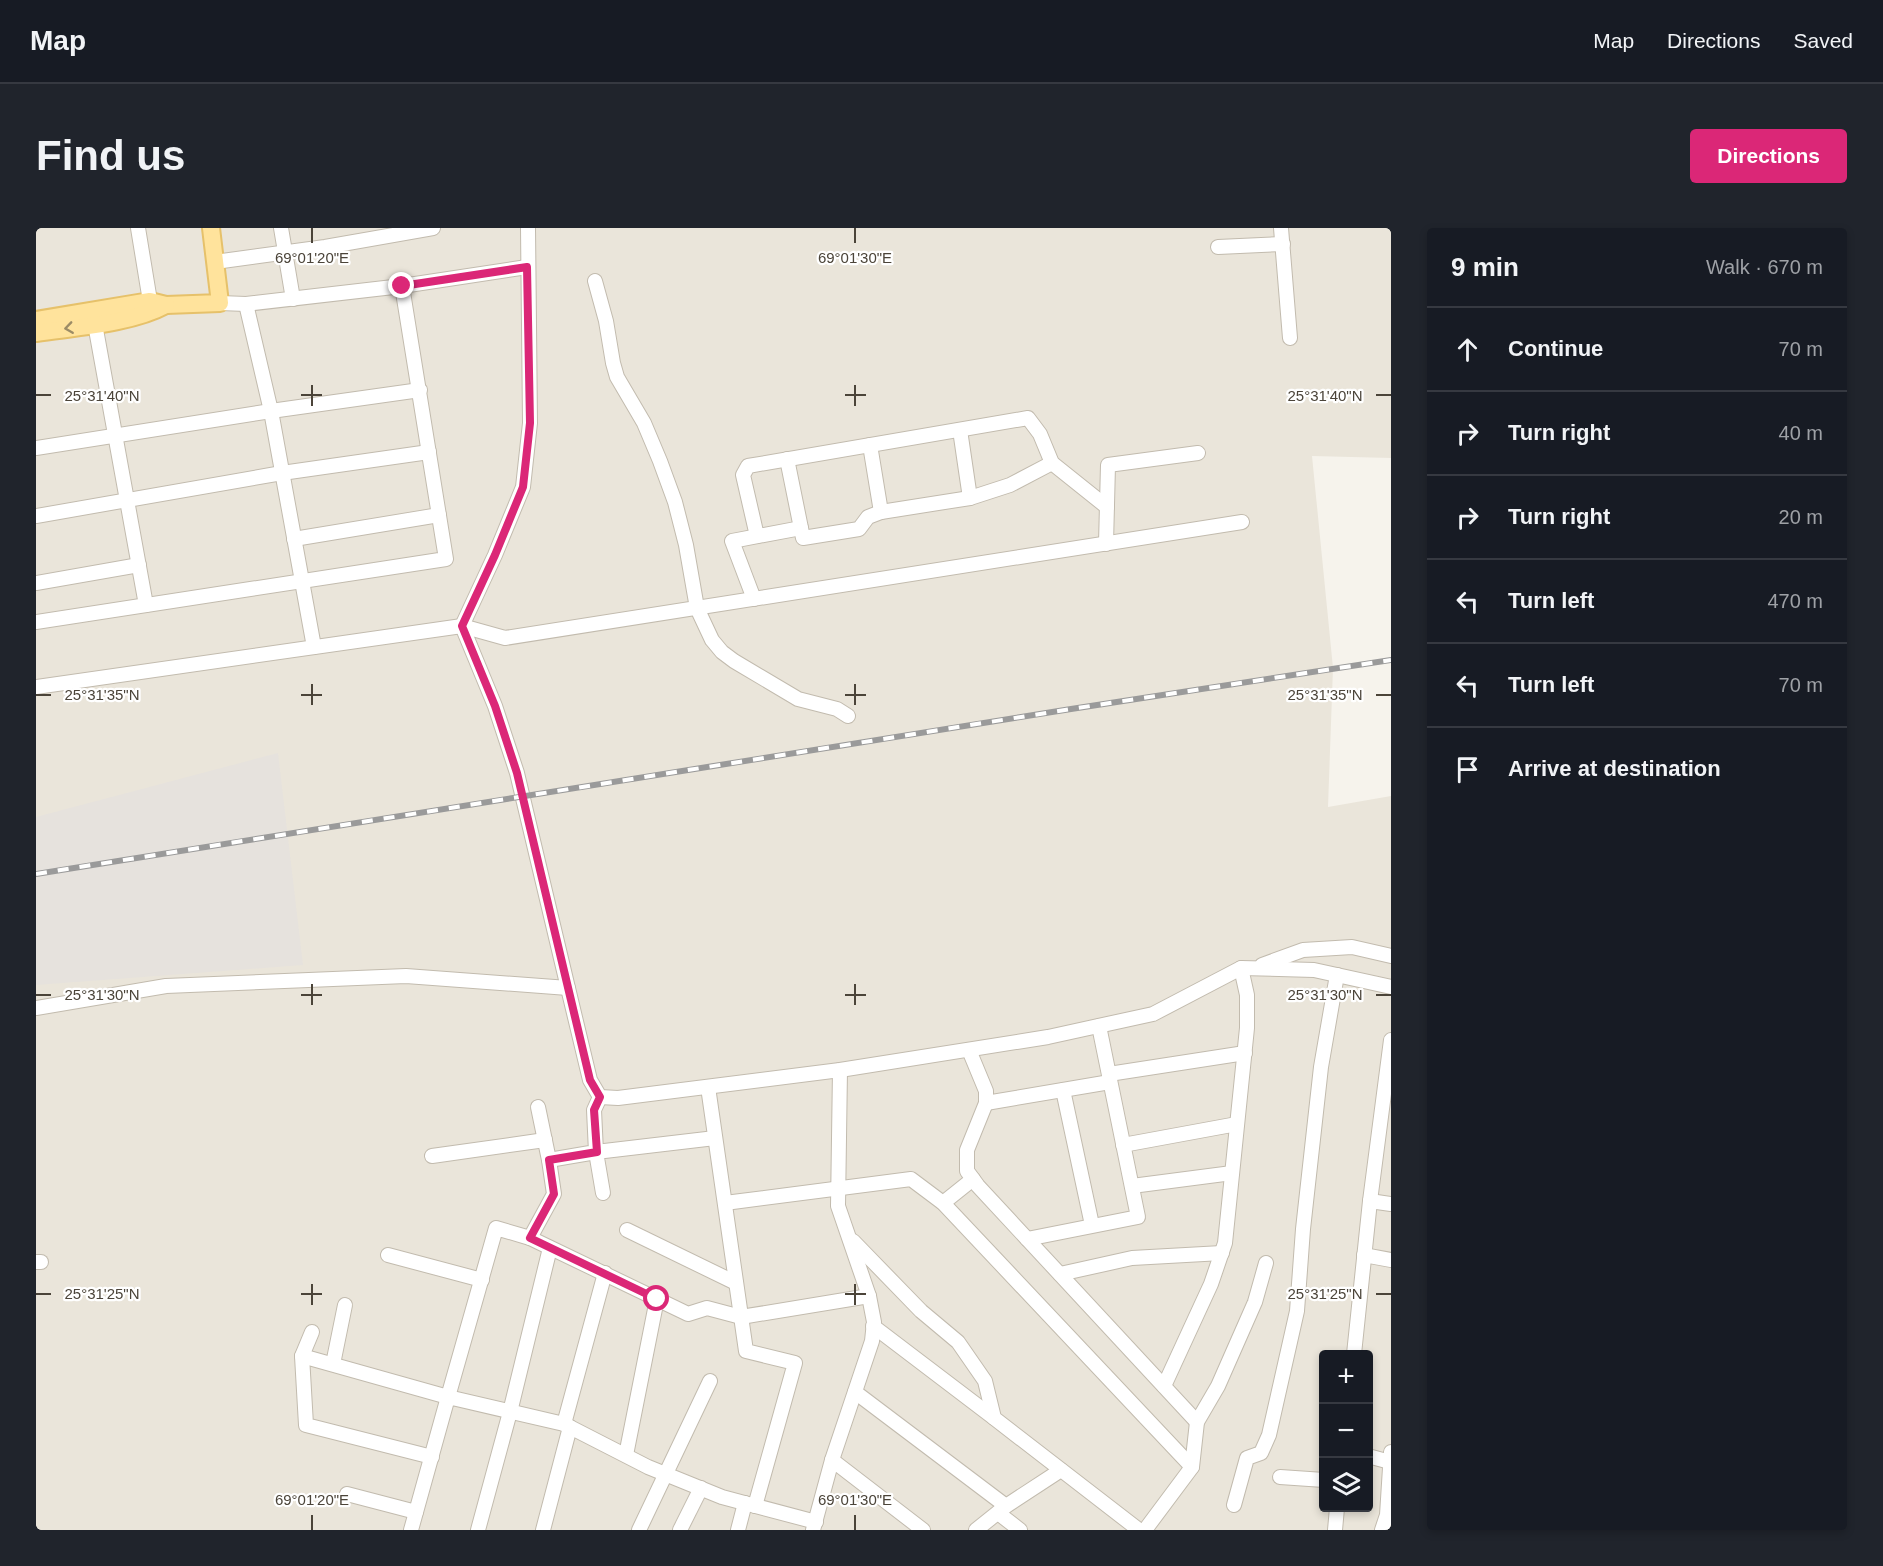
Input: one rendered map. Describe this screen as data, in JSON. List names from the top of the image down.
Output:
{
  "page": {
    "header": "Map",
    "nav": ["Map", "Directions", "Saved"],
    "buttons": "Directions",
    "title": "Find us",
    "heading": ["9 min", "Walk · 670 m"],
    "list": [
      ["Continue", "70 m"],
      ["Turn right", "40 m"],
      ["Turn right", "20 m"],
      ["Turn left", "470 m"],
      ["Turn left", "70 m"],
      "Arrive at destination"
    ],
    "map_buttons": ["+", "−"]
  },
  "coordinates": [
    "69°01'20\"E",
    "69°01'30\"E",
    "25°31'40\"N",
    "25°31'35\"N",
    "25°31'30\"N",
    "25°31'25\"N"
  ]
}
